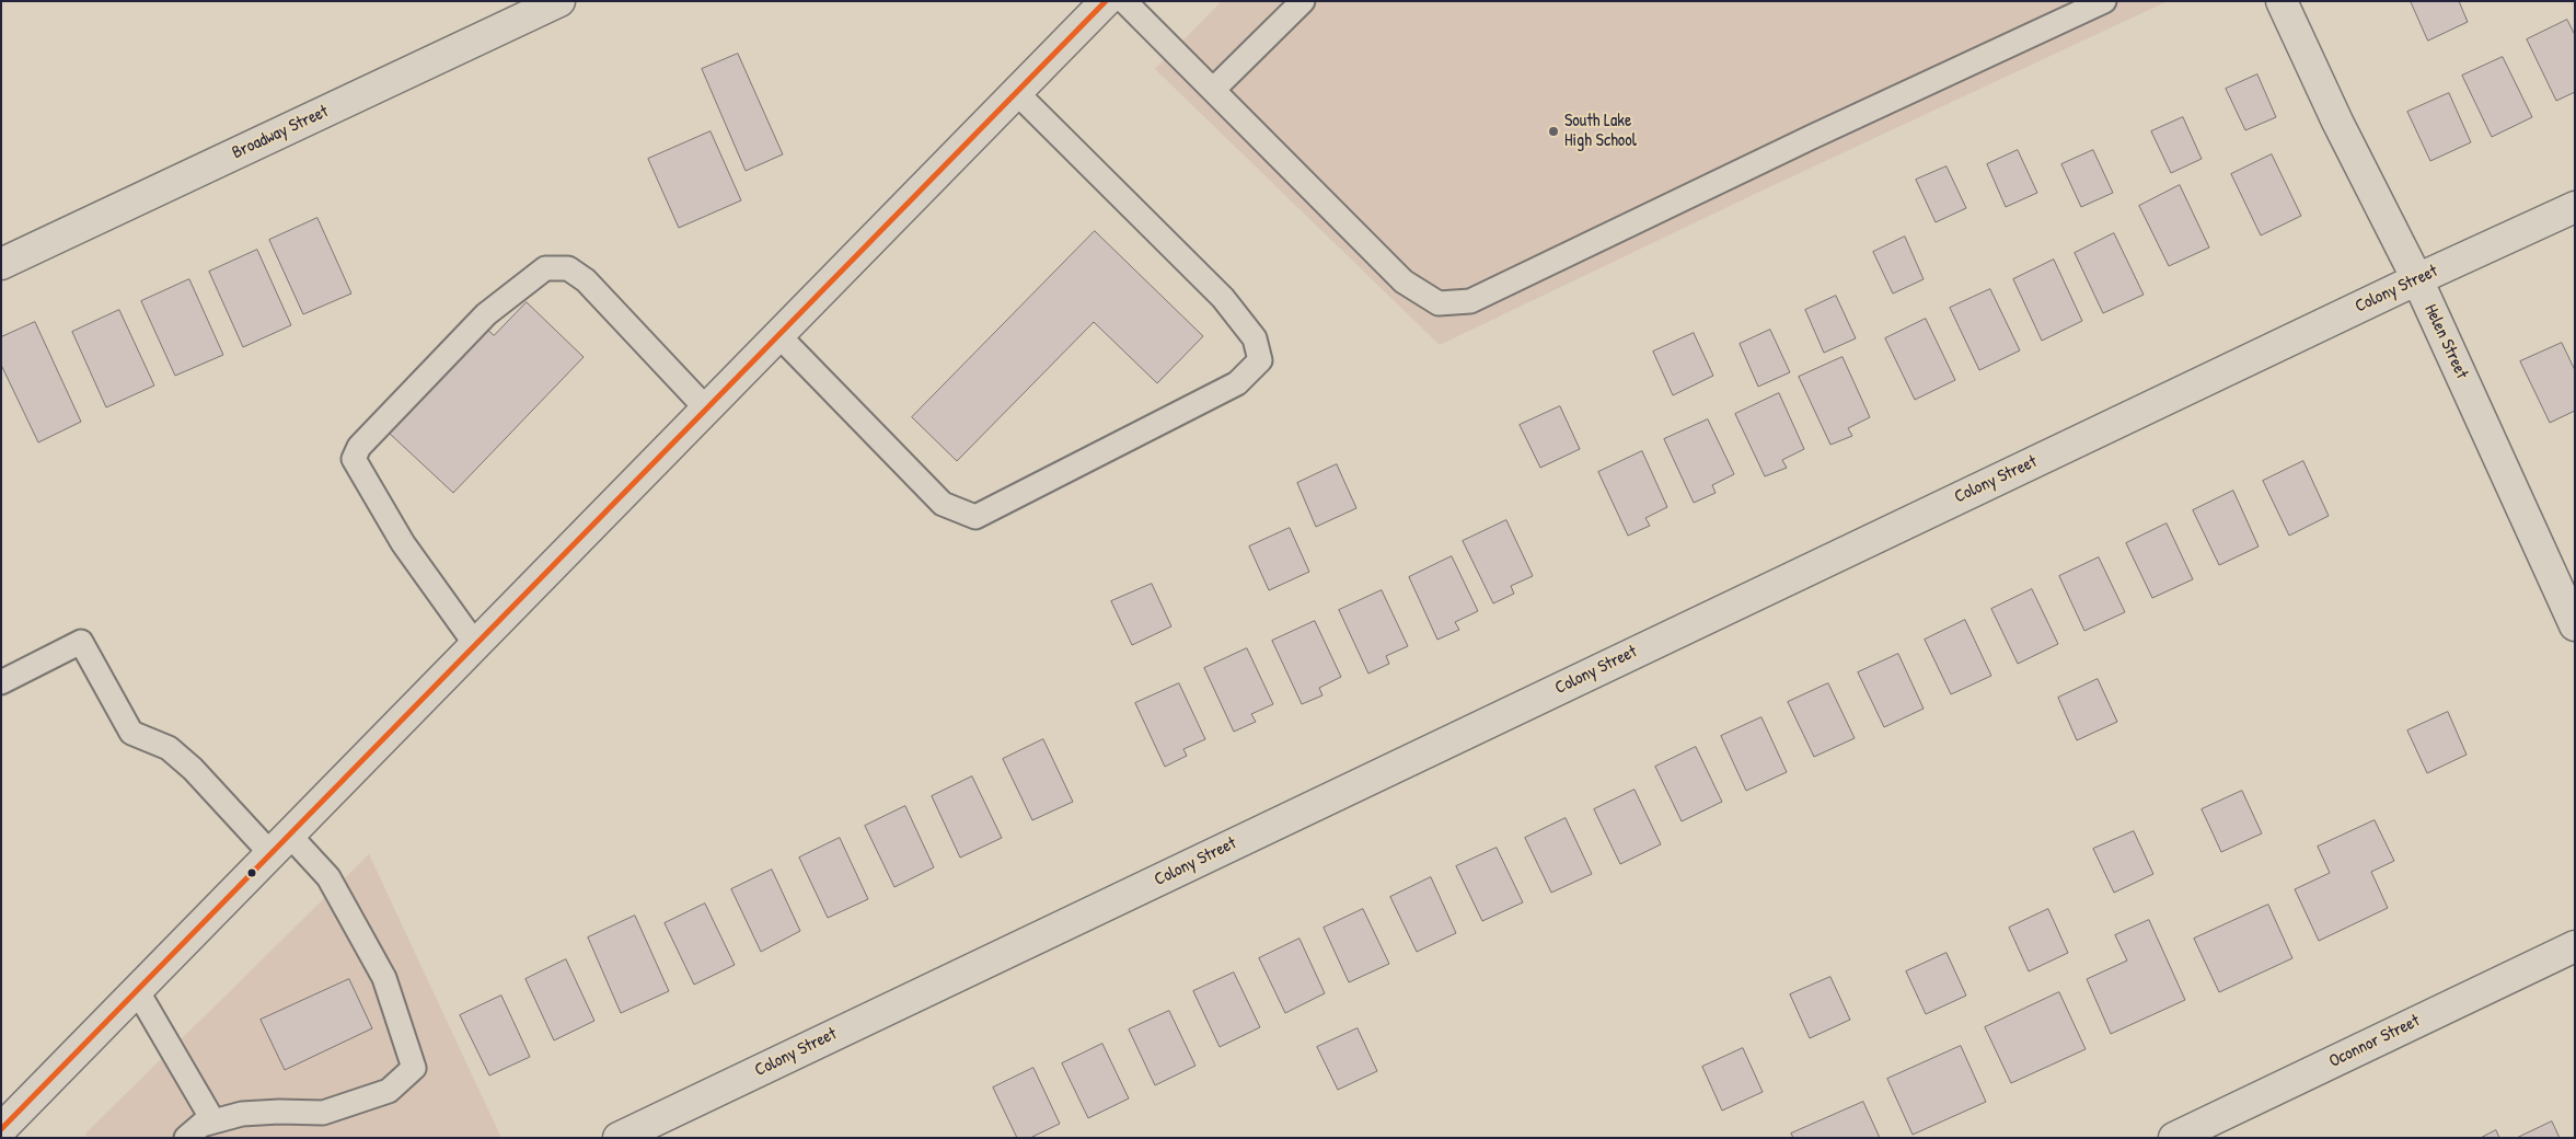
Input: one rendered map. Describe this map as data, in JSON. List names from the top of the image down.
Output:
{
  "streets": {
    "street": [
      "Broadway Street",
      "Colony Street",
      "Helen Street",
      "Oconnor Street"
    ]
  },
  "crossings": [
    ["Colony Street", "Helen Street"]
  ],
  "places": ["South Lake High School"]
}
